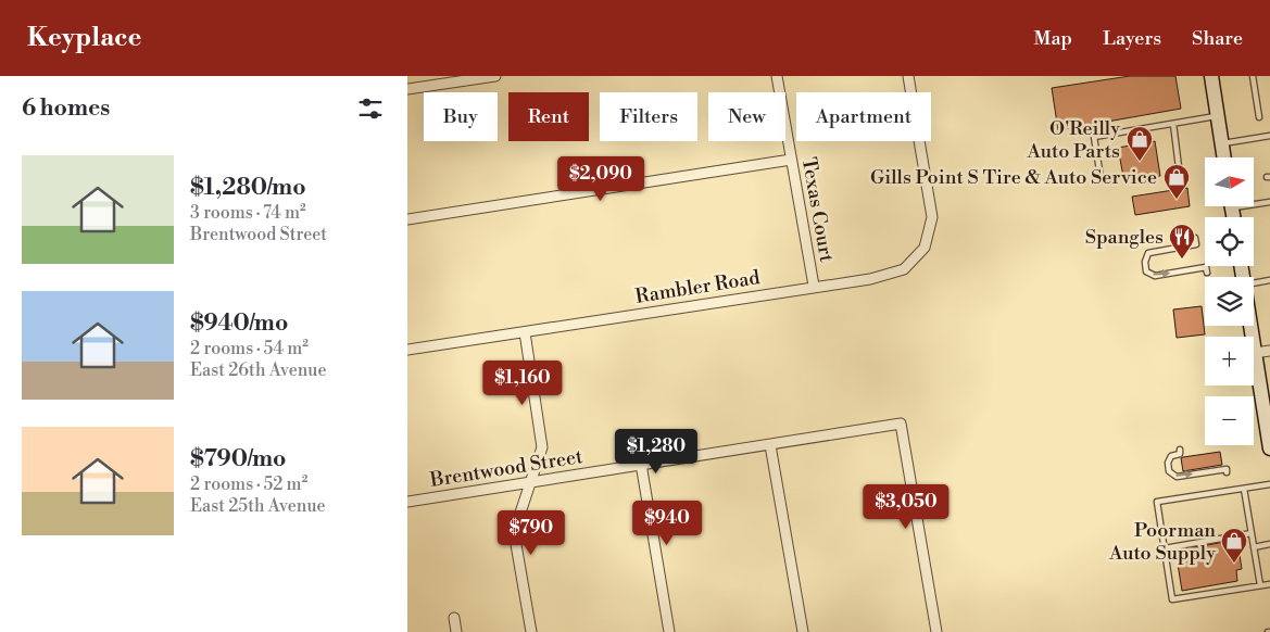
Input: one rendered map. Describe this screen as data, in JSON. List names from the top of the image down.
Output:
{
  "streets": {
    "street": ["Texas Court", "Rambler Road", "Brentwood Street"]
  },
  "crossings": [
    ["Texas Court", "Rambler Road"]
  ],
  "places": {
    "shop": ["O'Reilly Auto Parts", "Gills Point S Tire & Auto Service", "Poorman Auto Supply"],
    "restaurant": ["Spangles"]
  },
  "north": "right",
  "page": {
    "header": "Keyplace",
    "nav": ["Map", "Layers", "Share"],
    "heading": "6 homes",
    "chip": [
      "Buy",
      "Rent",
      "Filters",
      "New",
      "Apartment"
    ],
    "list": [
      {
        "name": "$1,280/mo",
        "note": "3 rooms · 74 m² · Brentwood Street"
      },
      {
        "name": "$940/mo",
        "note": "2 rooms · 54 m² · East 26th Avenue"
      },
      {
        "name": "$790/mo",
        "note": "2 rooms · 52 m² · East 25th Avenue"
      }
    ],
    "price": [
      "$2,090",
      "$1,160",
      "$1,280",
      "$3,050",
      "$940",
      "$790"
    ],
    "map_buttons": ["+", "−"]
  }
}
